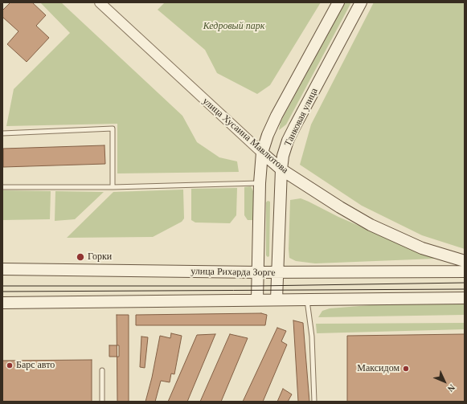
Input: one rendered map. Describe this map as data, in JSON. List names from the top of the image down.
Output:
{
  "streets": {
    "main road": ["Танковая улица", "улица Хусаина Мавлютова", "улица Рихарда Зорге"]
  },
  "crossings": [
    ["Танковая улица", "улица Хусаина Мавлютова"],
    ["Танковая улица", "улица Рихарда Зорге"]
  ],
  "parks": ["Кедровый парк"],
  "places": ["Горки", "Барс авто", "Максидом"],
  "north": "bottom right"
}
